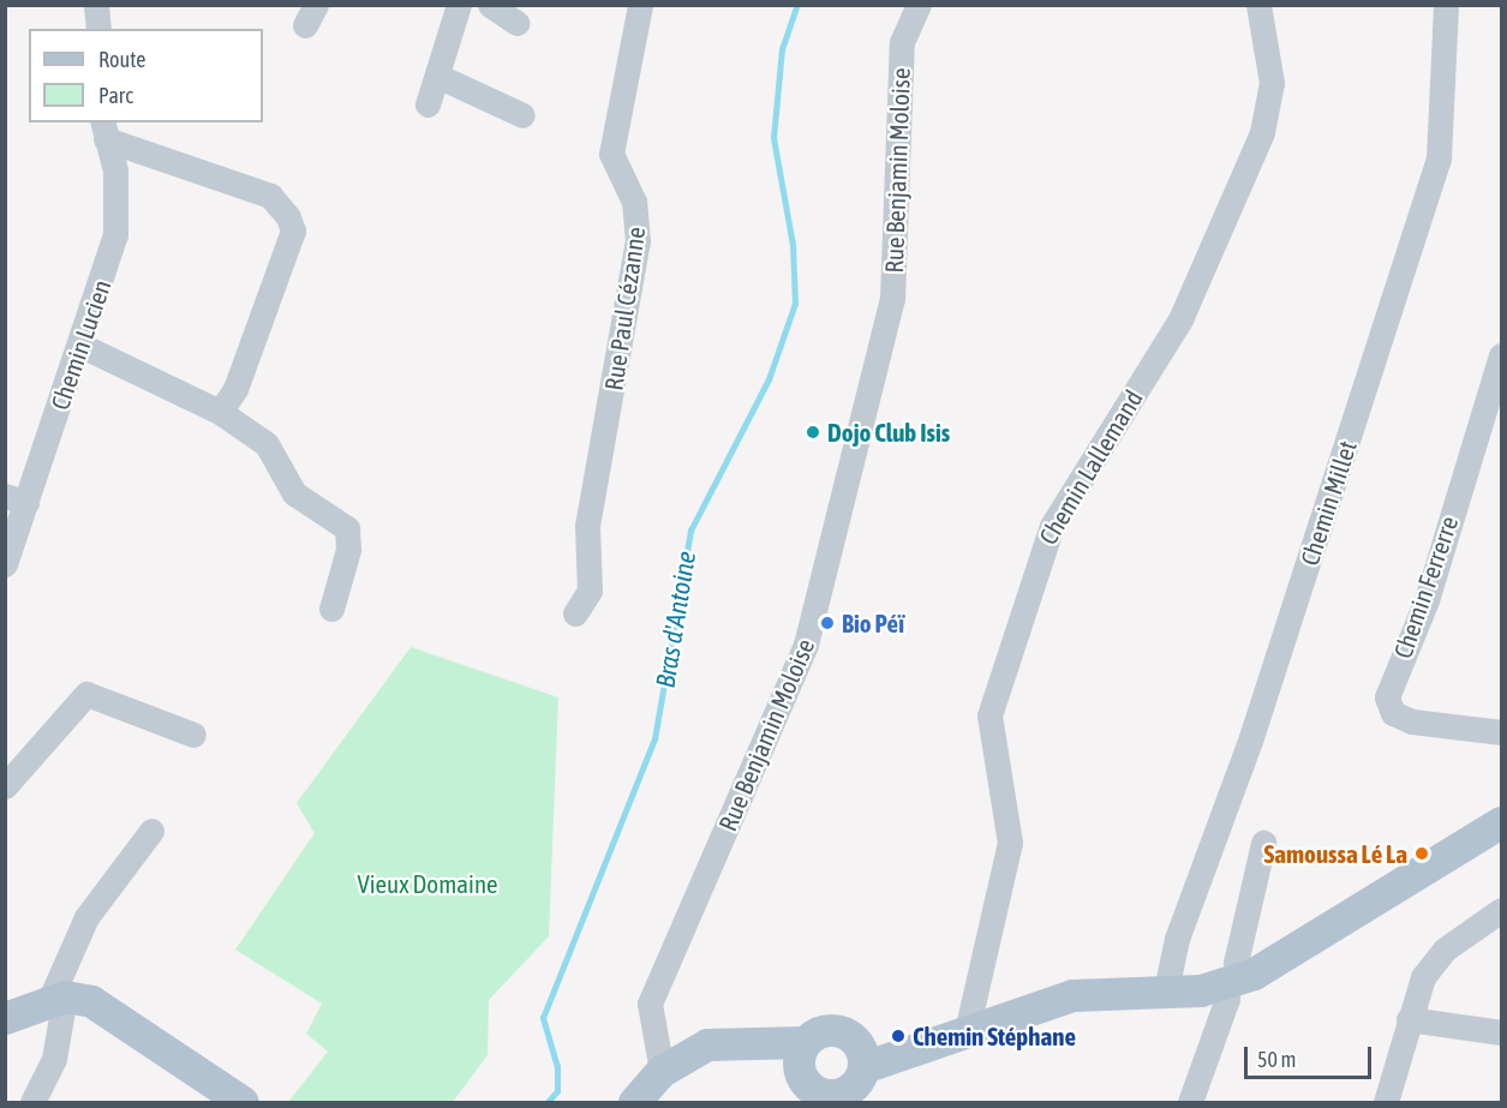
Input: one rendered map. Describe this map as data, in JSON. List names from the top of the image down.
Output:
{
  "streets": {
    "street": [
      "Rue Benjamin Moloise",
      "Rue Paul Cézanne",
      "Chemin Lucien",
      "Chemin Lallemand",
      "Chemin Millet",
      "Chemin Ferrerre"
    ]
  },
  "water": ["Bras d'Antoine"],
  "parks": ["Vieux Domaine"],
  "places": [
    "Dojo Club Isis",
    "Bio Péï",
    "Samoussa Lé La",
    "Chemin Stéphane"
  ],
  "legend": ["Route", "Parc"],
  "scale_bar": "50 m"
}
